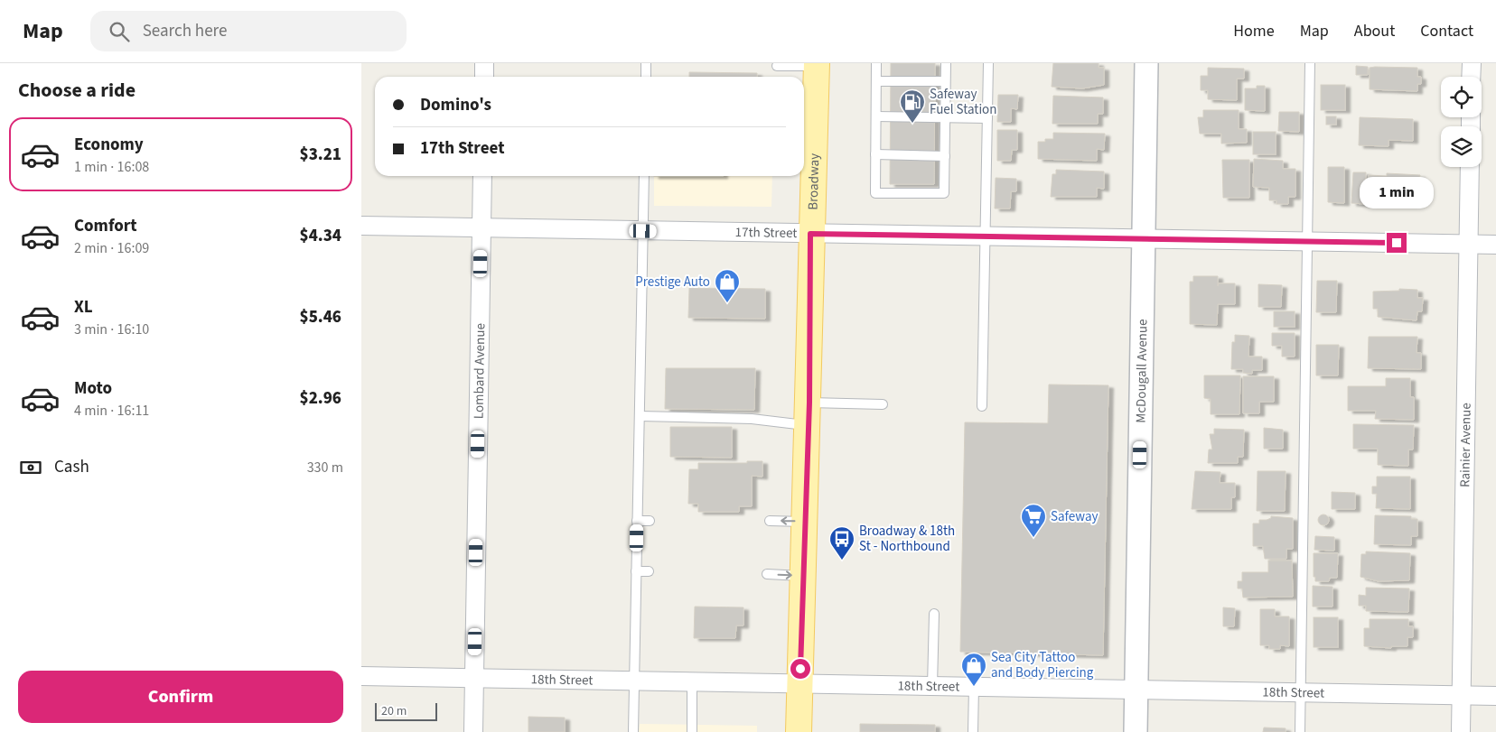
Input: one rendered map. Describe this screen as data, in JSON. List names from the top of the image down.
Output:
{
  "streets": {
    "main road": ["Broadway"],
    "street": [
      "17th Street",
      "Lombard Avenue",
      "McDougall Avenue",
      "Rainier Avenue",
      "18th Street"
    ]
  },
  "crossings": [
    ["Broadway", "17th Street"],
    ["Broadway", "18th Street"],
    ["17th Street", "Lombard Avenue"],
    ["17th Street", "McDougall Avenue"],
    ["17th Street", "Rainier Avenue"],
    ["Lombard Avenue", "18th Street"],
    ["McDougall Avenue", "18th Street"],
    ["Rainier Avenue", "18th Street"]
  ],
  "places": {
    "fuel station": ["Safeway Fuel Station"],
    "shop": ["Prestige Auto", "Sea City Tattoo and Body Piercing"],
    "supermarket": ["Safeway"],
    "bus stop": ["Broadway & 18th St - Northbound"]
  },
  "scale_bar": "20 m",
  "page": {
    "header": "Map",
    "search": "Search here",
    "nav": [
      "Home",
      "Map",
      "About",
      "Contact"
    ],
    "heading": "Choose a ride",
    "banner": ["Domino's", "17th Street"],
    "list": [
      {
        "name": "Economy",
        "note": "1 min · 16:08",
        "value": "$3.21"
      },
      {
        "name": "Comfort",
        "note": "2 min · 16:09",
        "value": "$4.34"
      },
      {
        "name": "XL",
        "note": "3 min · 16:10",
        "value": "$5.46"
      },
      {
        "name": "Moto",
        "note": "4 min · 16:11",
        "value": "$2.96"
      }
    ],
    "bubble": "1 min",
    "pay": ["Cash", "330 m"],
    "buttons": "Confirm",
    "scale": "20 m"
  }
}
